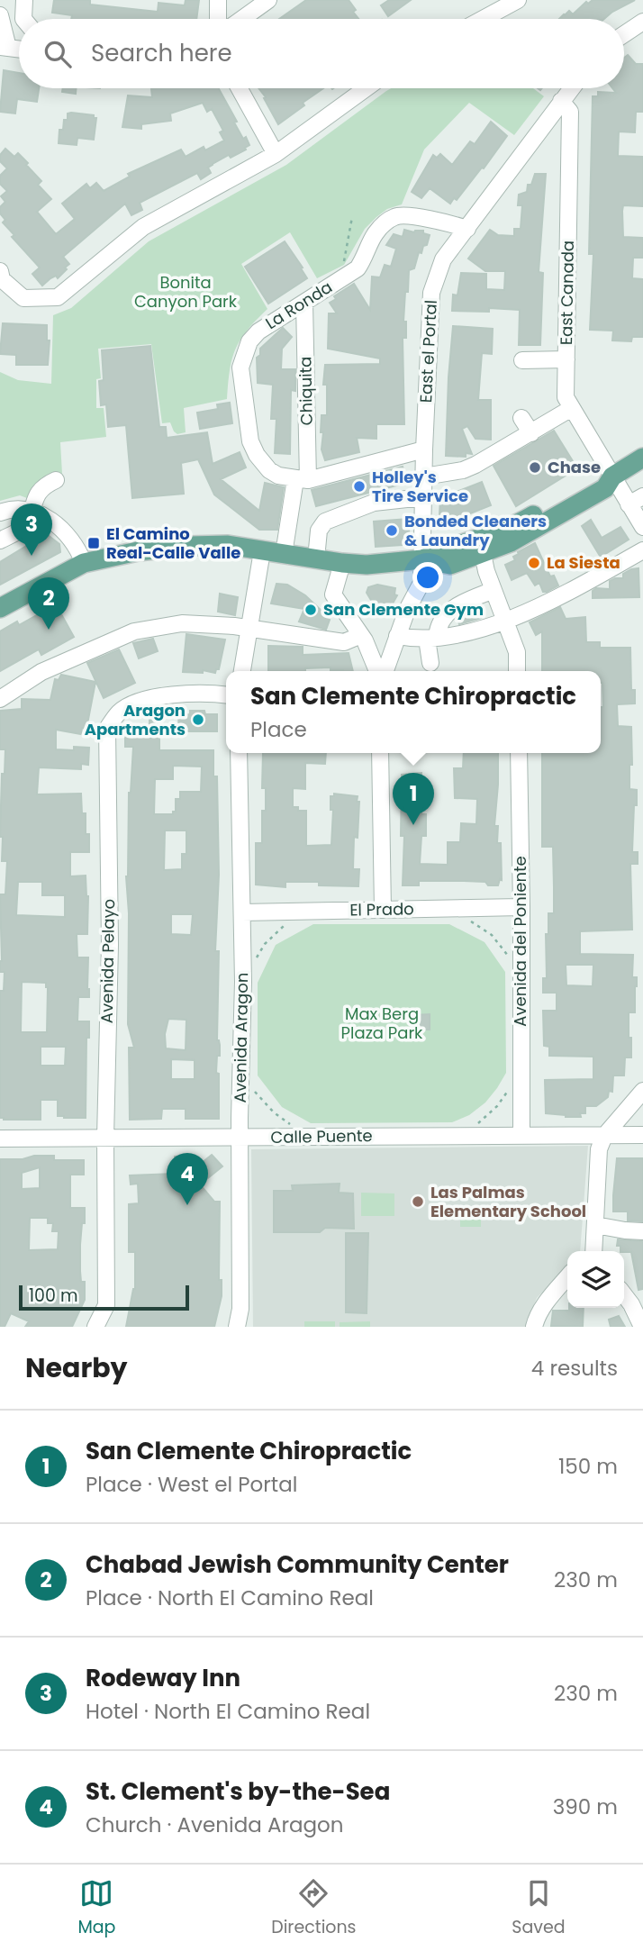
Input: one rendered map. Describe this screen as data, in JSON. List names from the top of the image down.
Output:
{
  "streets": {
    "street": [
      "East Canada",
      "La Ronda",
      "East el Portal",
      "Chiquita",
      "El Prado",
      "Avenida del Poniente",
      "Avenida Pelayo",
      "Avenida Aragon",
      "Calle Puente"
    ]
  },
  "crossings": [
    ["East Canada", "East el Portal"],
    ["La Ronda", "East el Portal"],
    ["La Ronda", "Chiquita"],
    ["El Prado", "Avenida del Poniente"],
    ["El Prado", "Avenida Aragon"],
    ["Avenida del Poniente", "Calle Puente"],
    ["Avenida Pelayo", "Calle Puente"],
    ["Avenida Aragon", "Calle Puente"]
  ],
  "parks": ["Bonita Canyon Park", "Max Berg Plaza Park"],
  "places": {
    "other": [
      "Chase",
      "Holley's Tire Service",
      "Bonded Cleaners & Laundry",
      "La Siesta",
      "San Clemente Gym",
      "Aragon Apartments",
      "Las Palmas Elementary School"
    ],
    "transit": ["El Camino Real-Calle Valle"]
  },
  "scale_bar": "100 m",
  "page": {
    "search": "Search here",
    "pins": [
      "3",
      "2",
      "1",
      "4"
    ],
    "popup": ["San Clemente Chiropractic", "Place"],
    "scale": "100 m",
    "heading": ["Nearby", "4 results"],
    "list": [
      {
        "mark": "1",
        "name": "San Clemente Chiropractic",
        "note": "Place · West el Portal",
        "value": "150 m"
      },
      {
        "mark": "2",
        "name": "Chabad Jewish Community Center",
        "note": "Place · North El Camino Real",
        "value": "230 m"
      },
      {
        "mark": "3",
        "name": "Rodeway Inn",
        "note": "Hotel · North El Camino Real",
        "value": "230 m"
      },
      {
        "mark": "4",
        "name": "St. Clement's by-the-Sea",
        "note": "Church · Avenida Aragon",
        "value": "390 m"
      }
    ],
    "nav": ["Map", "Directions", "Saved"]
  }
}
